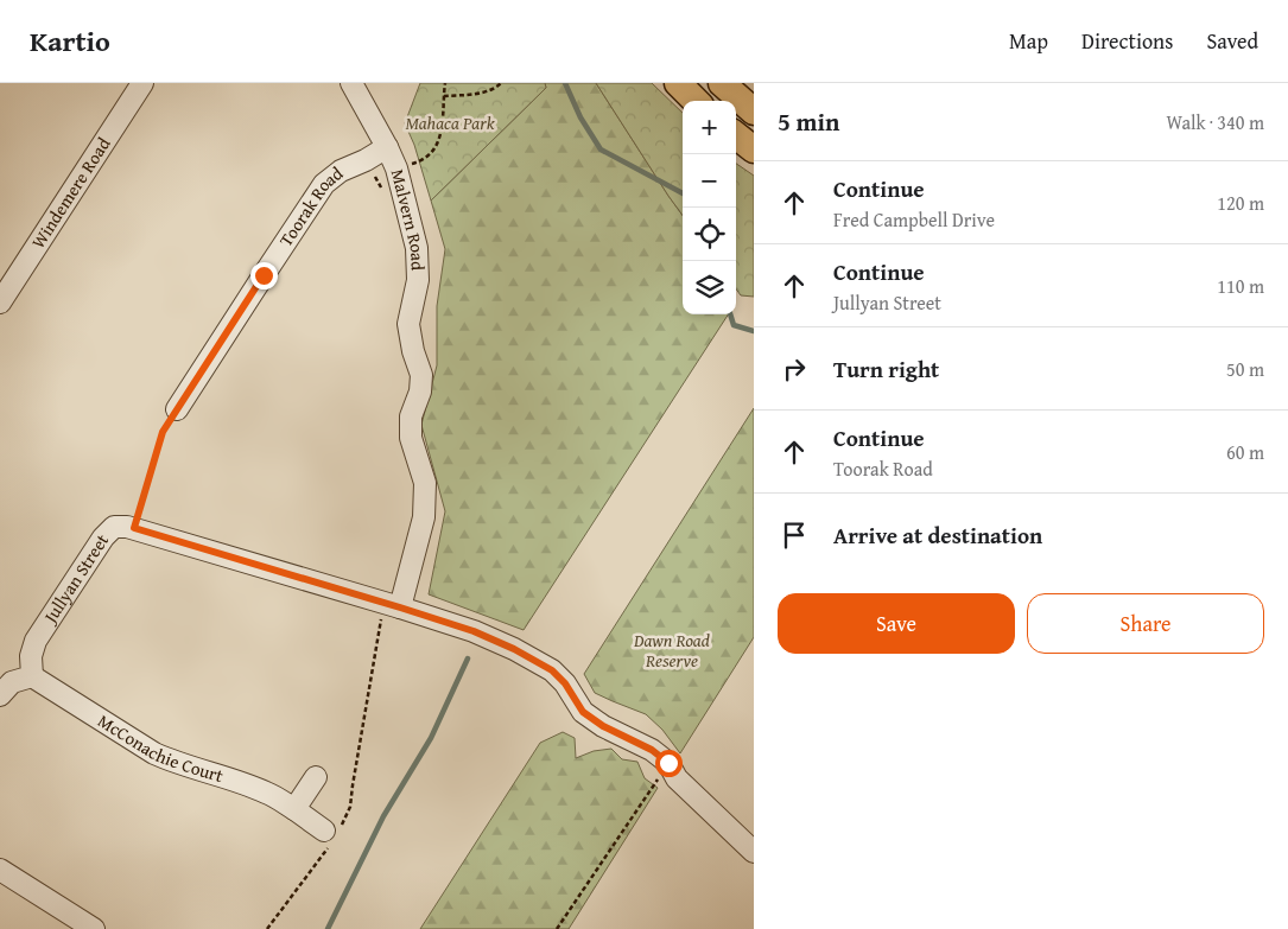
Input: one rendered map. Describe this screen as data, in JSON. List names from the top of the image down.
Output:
{
  "streets": {
    "street": [
      "Windemere Road",
      "Toorak Road",
      "Malvern Road",
      "Jullyan Street",
      "McConachie Court"
    ]
  },
  "crossings": [
    ["Toorak Road", "Malvern Road"],
    ["Malvern Road", "Jullyan Street"],
    ["Jullyan Street", "McConachie Court"]
  ],
  "parks": ["Mahaca Park", "Dawn Road Reserve"],
  "page": {
    "header": "Kartio",
    "nav": ["Map", "Directions", "Saved"],
    "heading": ["5 min", "Walk · 340 m"],
    "map_buttons": ["+", "−"],
    "list": [
      ["Continue", "Fred Campbell Drive", "120 m"],
      ["Continue", "Jullyan Street", "110 m"],
      ["Turn right", "50 m"],
      ["Continue", "Toorak Road", "60 m"],
      "Arrive at destination"
    ],
    "buttons": ["Save", "Share"]
  }
}
